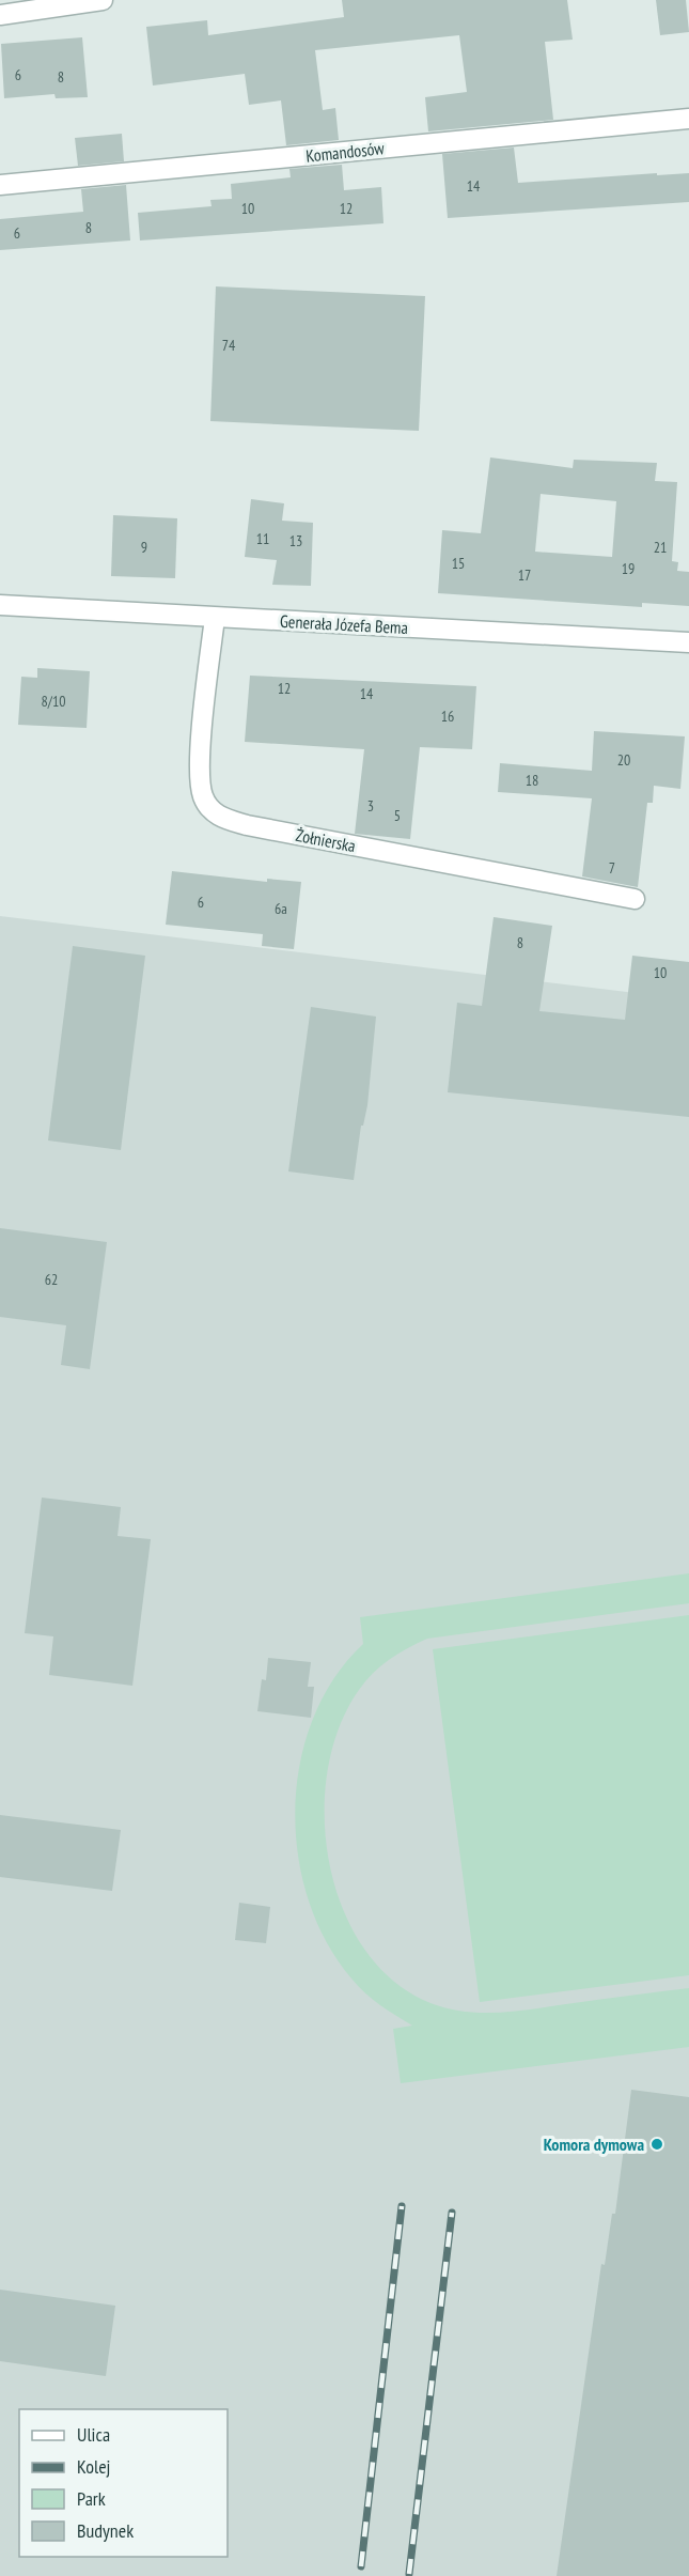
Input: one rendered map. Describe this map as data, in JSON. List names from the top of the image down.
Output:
{
  "streets": {
    "street": ["Komandosów", "Generała Józefa Bema", "Żołnierska"]
  },
  "crossings": [
    ["Generała Józefa Bema", "Żołnierska"]
  ],
  "places": ["Komora dymowa"],
  "house_numbers": [
    "6",
    "8",
    "14",
    "10",
    "12",
    "8",
    "6",
    "74",
    "11",
    "13",
    "9",
    "21",
    "15",
    "19",
    "17",
    "12",
    "14",
    "8/10",
    "16",
    "20",
    "18",
    "3",
    "5",
    "7",
    "6",
    "6a",
    "8",
    "10",
    "62"
  ],
  "legend": [
    "Ulica",
    "Kolej",
    "Park",
    "Budynek"
  ]
}
